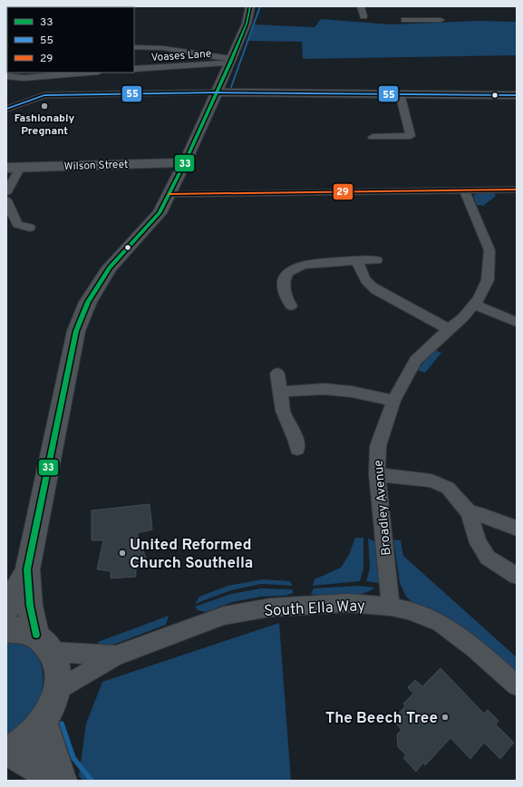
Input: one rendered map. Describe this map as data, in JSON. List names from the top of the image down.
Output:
{
  "streets": {
    "main road": ["Wilson Street"],
    "street": ["Voases Lane", "Broadley Avenue", "South Ella Way"]
  },
  "crossings": [
    ["Broadley Avenue", "South Ella Way"]
  ],
  "places": ["Fashionably Pregnant", "United Reformed Church Southella", "The Beech Tree"],
  "lines": ["transit line 33", "transit line 55", "transit line 29"],
  "legend": ["33", "55", "29"]
}
